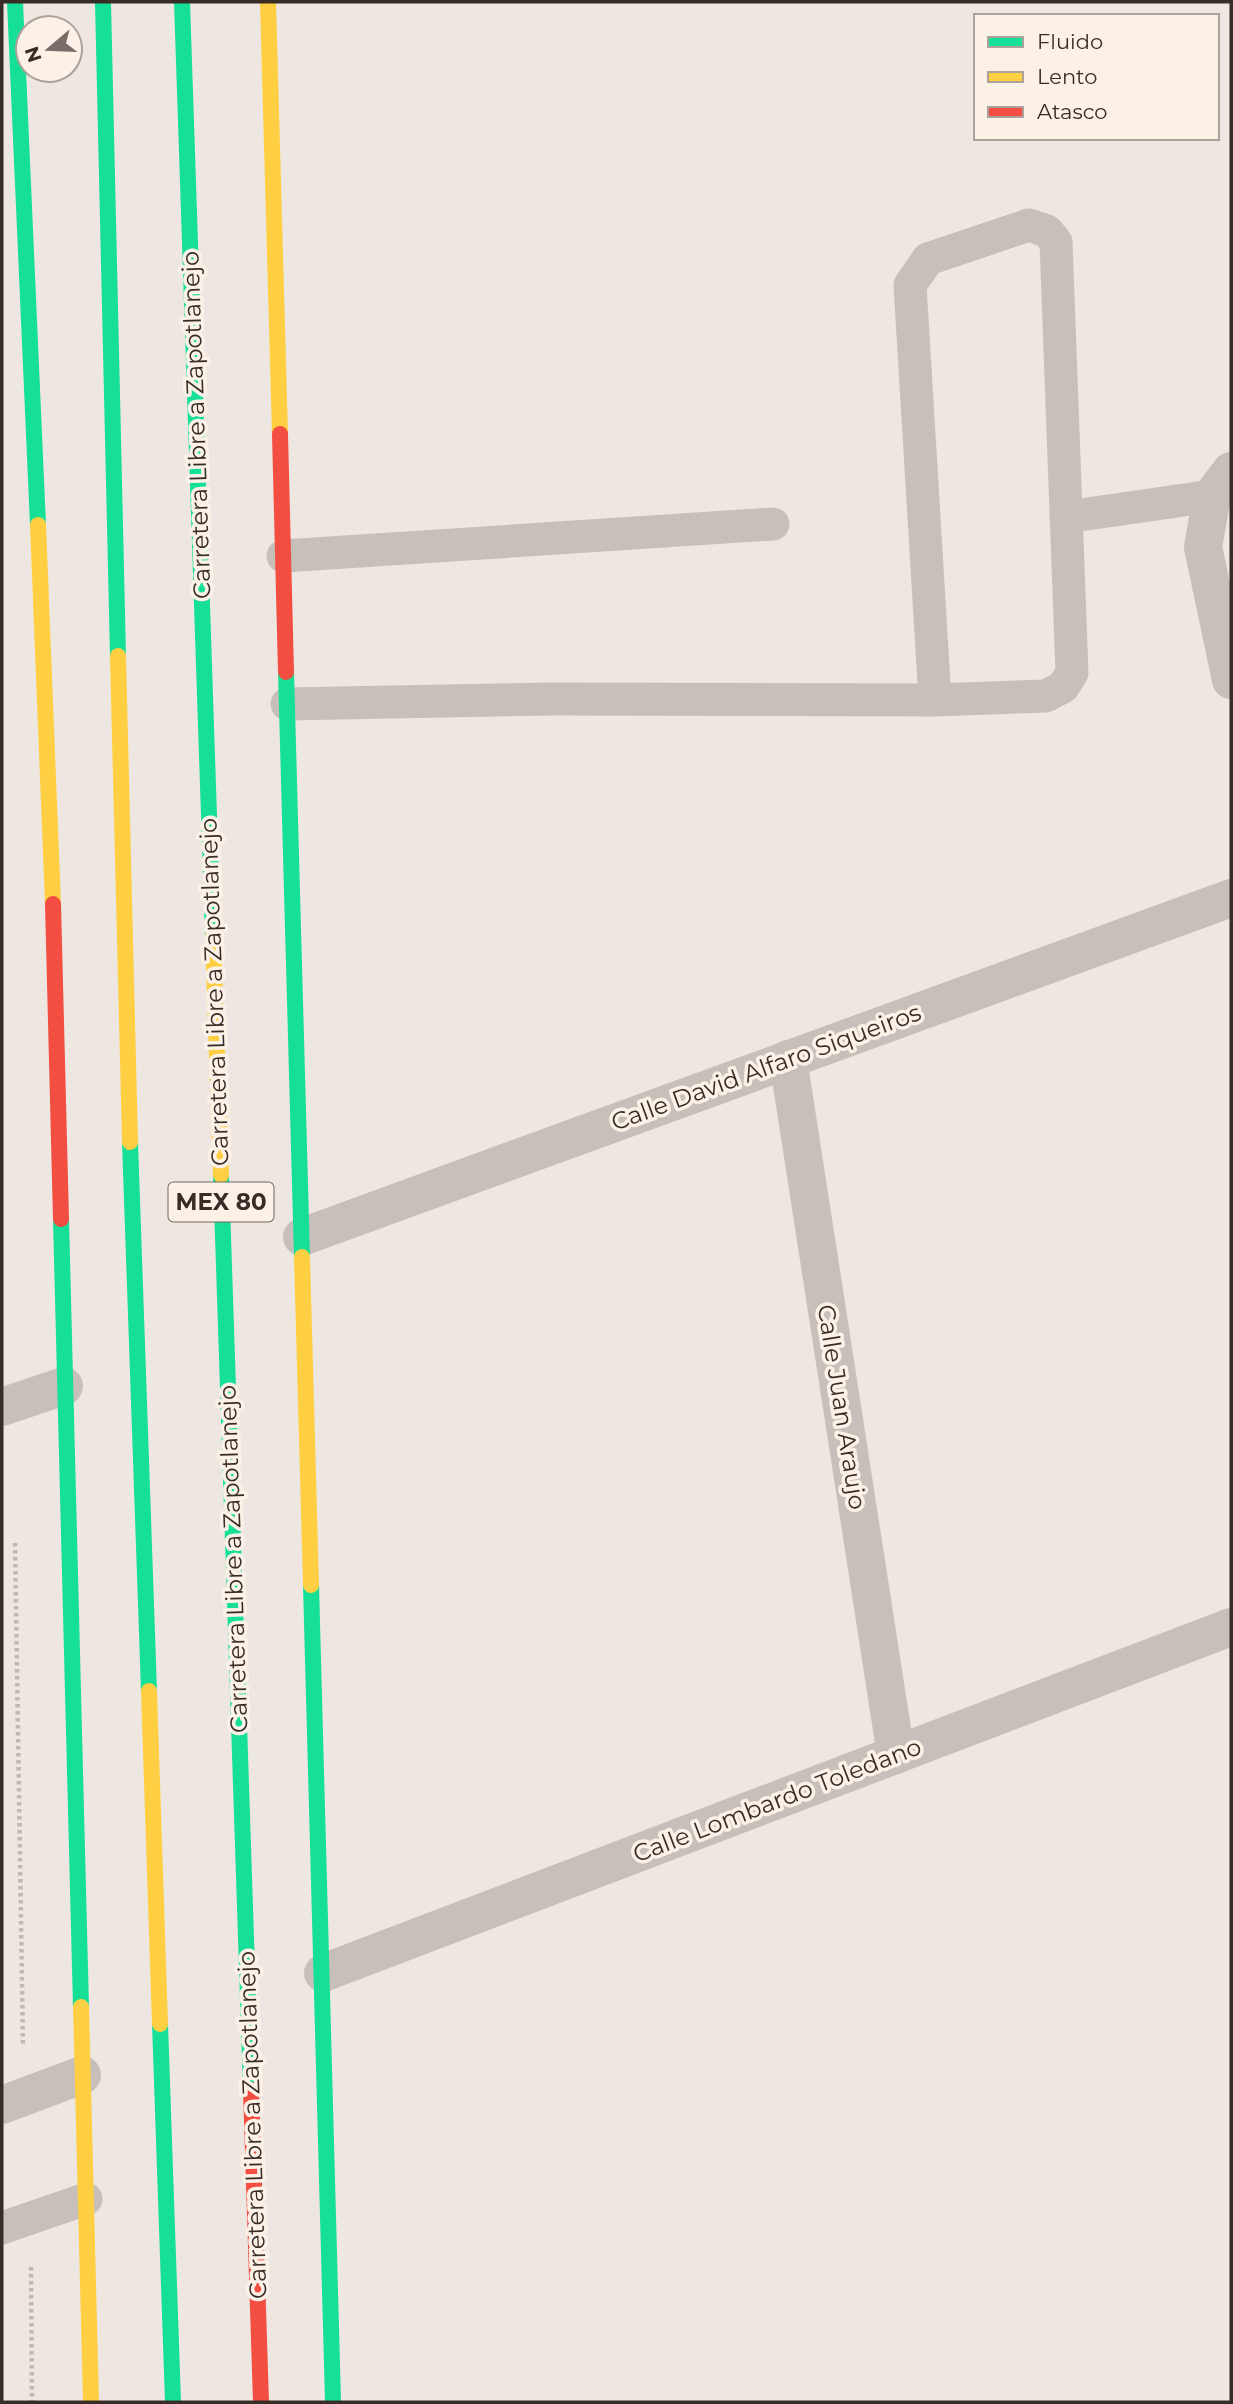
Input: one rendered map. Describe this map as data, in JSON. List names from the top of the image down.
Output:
{
  "streets": {
    "street": [
      "Carretera Libre a Zapotlanejo",
      "Calle David Alfaro Siqueiros",
      "MEX 80",
      "Calle Juan Araujo",
      "Calle Lombardo Toledano"
    ]
  },
  "crossings": [
    ["Calle David Alfaro Siqueiros", "Calle Juan Araujo"],
    ["Calle Juan Araujo", "Calle Lombardo Toledano"]
  ],
  "legend": ["Fluido", "Lento", "Atasco"],
  "north": "left"
}
